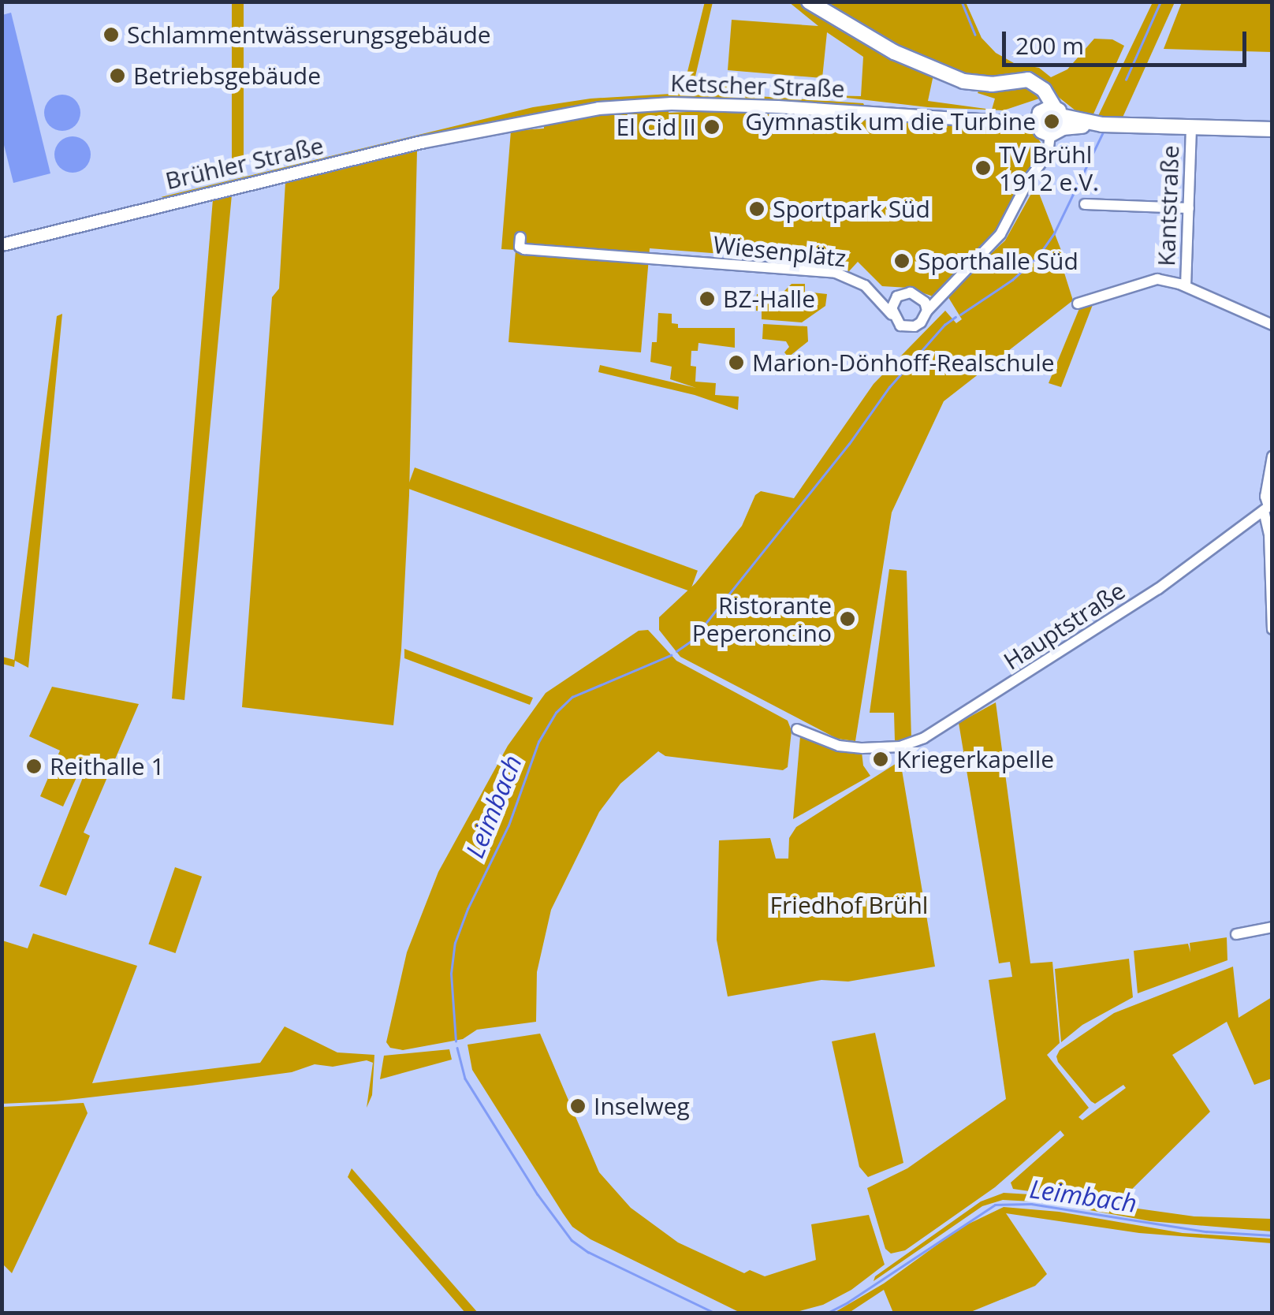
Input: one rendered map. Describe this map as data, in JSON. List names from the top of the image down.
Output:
{
  "streets": {
    "street": [
      "Ketscher Straße",
      "Brühler Straße",
      "Kantstraße",
      "Wiesenplätz",
      "Hauptstraße"
    ]
  },
  "crossings": [
    ["Ketscher Straße", "Brühler Straße"]
  ],
  "water": ["Leimbach"],
  "parks": ["Friedhof Brühl"],
  "places": [
    "Schlammentwässerungsgebäude",
    "Betriebsgebäude",
    "Gymnastik um die Turbine",
    "El Cid II",
    "TV Brühl 1912 e.V.",
    "Sportpark Süd",
    "Sporthalle Süd",
    "BZ-Halle",
    "Marion-Dönhoff-Realschule",
    "Ristorante Peperoncino",
    "Kriegerkapelle",
    "Reithalle 1",
    "Inselweg"
  ],
  "scale_bar": "200 m"
}
